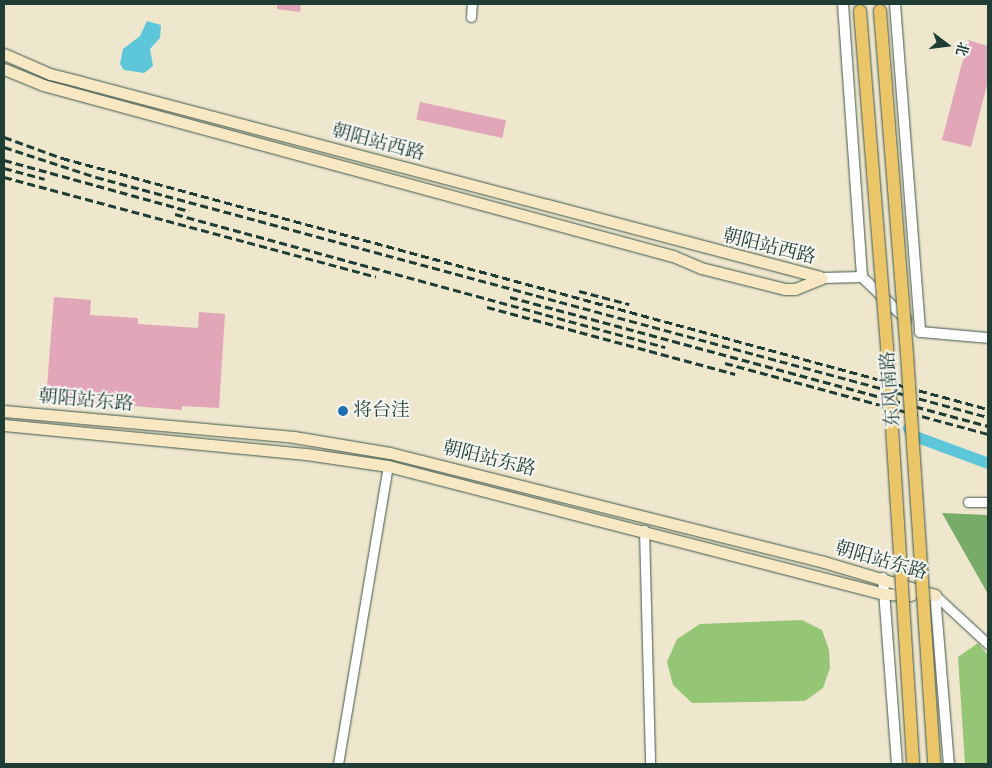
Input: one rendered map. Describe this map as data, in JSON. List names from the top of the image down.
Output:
{
  "streets": {
    "main road": ["朝阳站西路", "东风南路", "朝阳站东路"]
  },
  "places": ["将台洼"],
  "north": "right"
}
